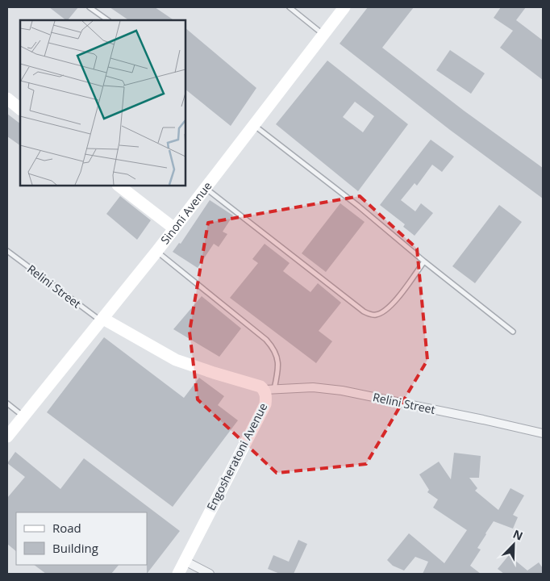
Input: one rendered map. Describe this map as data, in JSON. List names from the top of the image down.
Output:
{
  "streets": {
    "street": ["Sinoni Avenue", "Relini Street", "Engosheratoni Avenue"]
  },
  "crossings": [
    ["Sinoni Avenue", "Relini Street"],
    ["Sinoni Avenue", "Engosheratoni Avenue"],
    ["Relini Street", "Engosheratoni Avenue"]
  ],
  "legend": ["Road", "Building"],
  "north": "top right"
}
